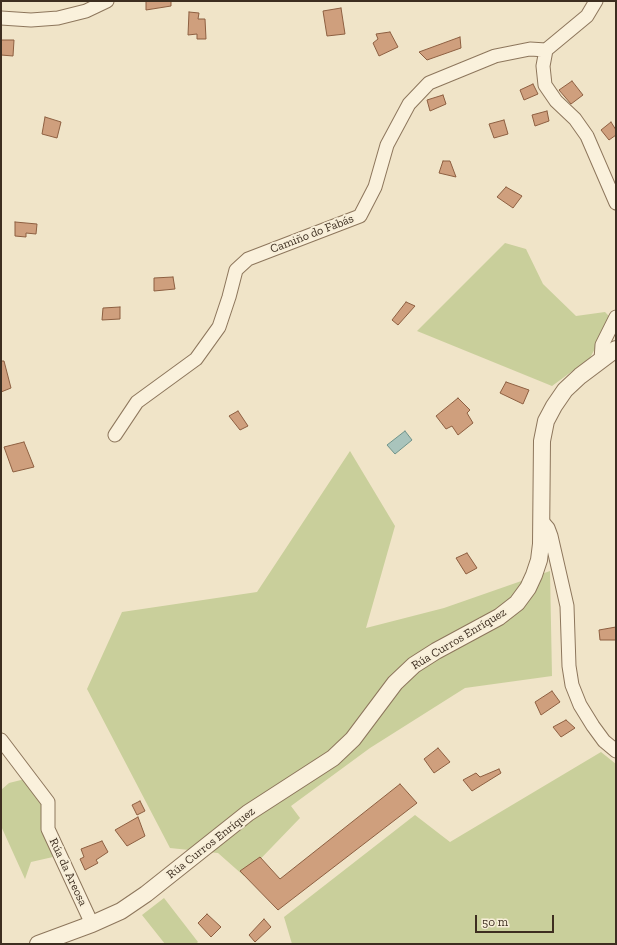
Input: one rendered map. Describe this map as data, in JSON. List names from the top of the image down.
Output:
{
  "streets": {
    "street": ["Camiño do Fabás", "Rúa Curros Enríquez", "Rúa da Areosa"]
  },
  "crossings": [
    ["Rúa Curros Enríquez", "Rúa da Areosa"]
  ],
  "scale_bar": "50 m"
}
